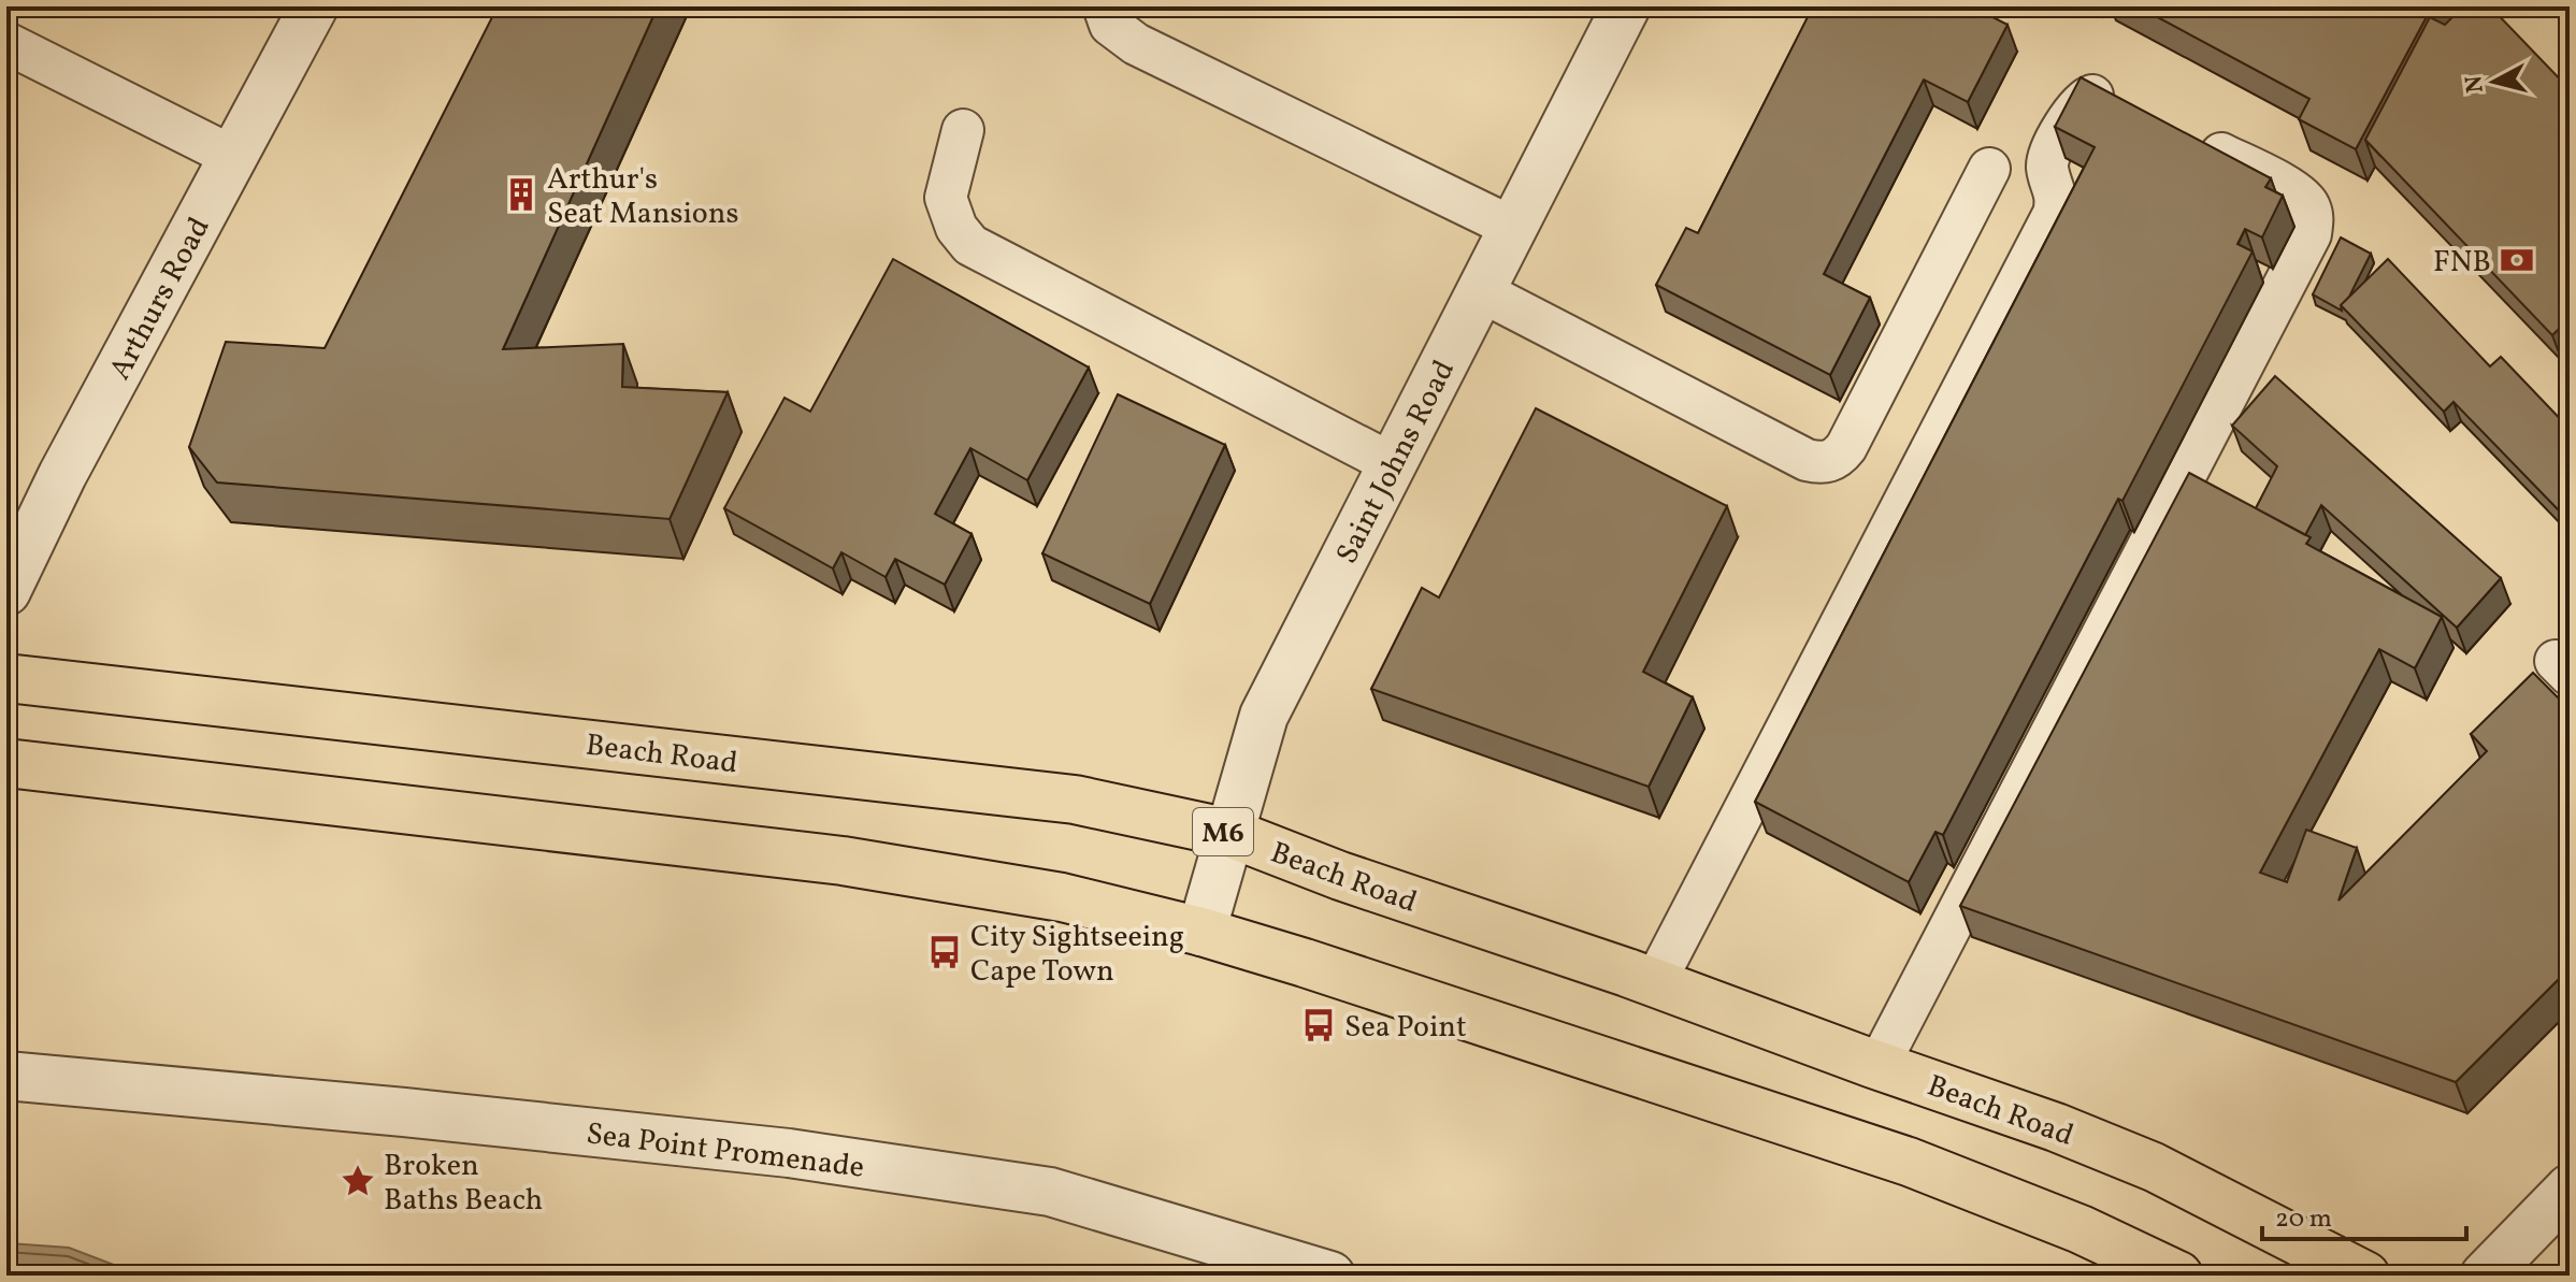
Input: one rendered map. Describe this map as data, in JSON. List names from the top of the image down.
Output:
{
  "streets": {
    "main road": ["Beach Road", "M6"],
    "street": ["Arthurs Road", "Saint Johns Road", "Sea Point Promenade"]
  },
  "crossings": [
    ["Saint Johns Road", "Beach Road"]
  ],
  "places": {
    "building": ["Arthur's Seat Mansions"],
    "bank": ["FNB"],
    "bus stop": ["City Sightseeing Cape Town", "Sea Point"],
    "place": ["Broken Baths Beach"]
  },
  "scale_bar": "20 m",
  "north": "left"
}
